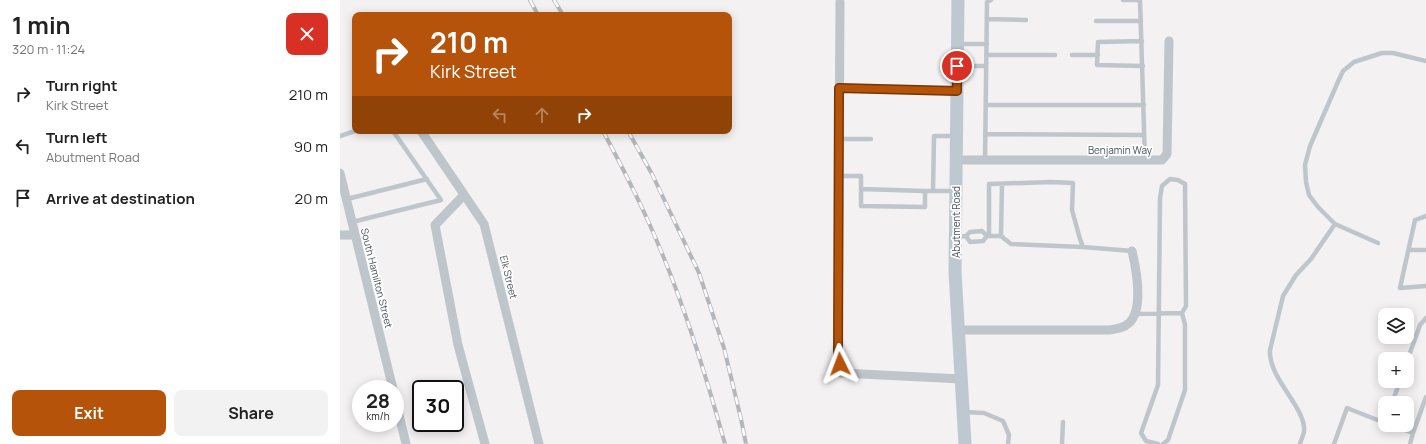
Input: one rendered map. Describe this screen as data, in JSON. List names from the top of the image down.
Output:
{
  "streets": {
    "main road": ["Abutment Road"],
    "street": ["Benjamin Way", "Elk Street", "South Hamilton Street"]
  },
  "crossings": [
    ["Benjamin Way", "Abutment Road"]
  ],
  "page": {
    "heading": ["1 min", "320 m · 11:24"],
    "turn": ["210 m", "Kirk Street"],
    "list": [
      {
        "name": "Turn right",
        "note": "Kirk Street",
        "value": "210 m"
      },
      {
        "name": "Turn left",
        "note": "Abutment Road",
        "value": "90 m"
      },
      {
        "name": "Arrive at destination",
        "value": "20 m"
      }
    ],
    "map_buttons": ["+", "−"],
    "speed": "28 km/h",
    "limit": "30",
    "buttons": ["Exit", "Share"]
  }
}
